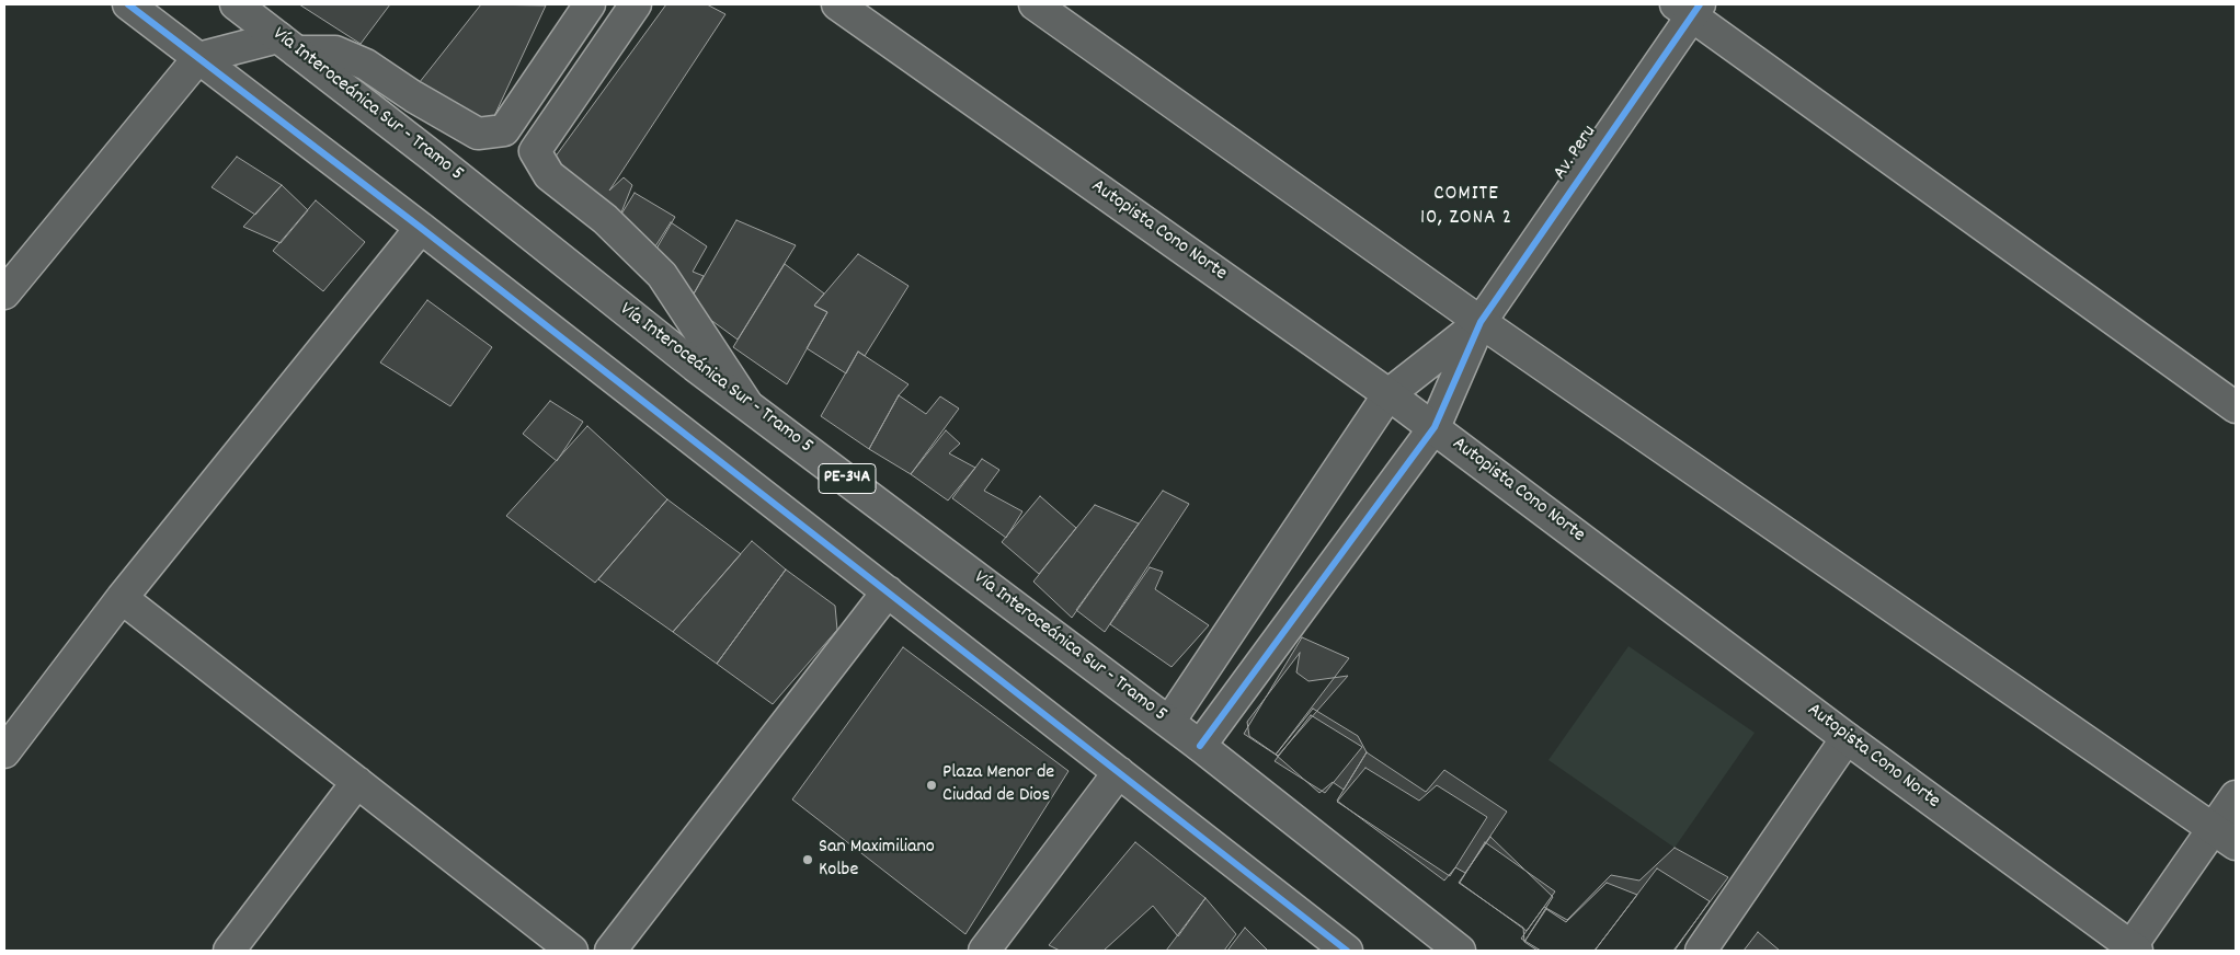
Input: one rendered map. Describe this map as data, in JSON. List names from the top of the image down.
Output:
{
  "streets": {
    "main road": [
      "Vía Interoceánica Sur - Tramo 5",
      "Av. Peru",
      "Autopista Cono Norte",
      "PE-34A"
    ]
  },
  "districts": ["COMITE 10, ZONA 2"],
  "places": ["Plaza Menor de Ciudad de Dios", "San Maximiliano Kolbe"]
}
